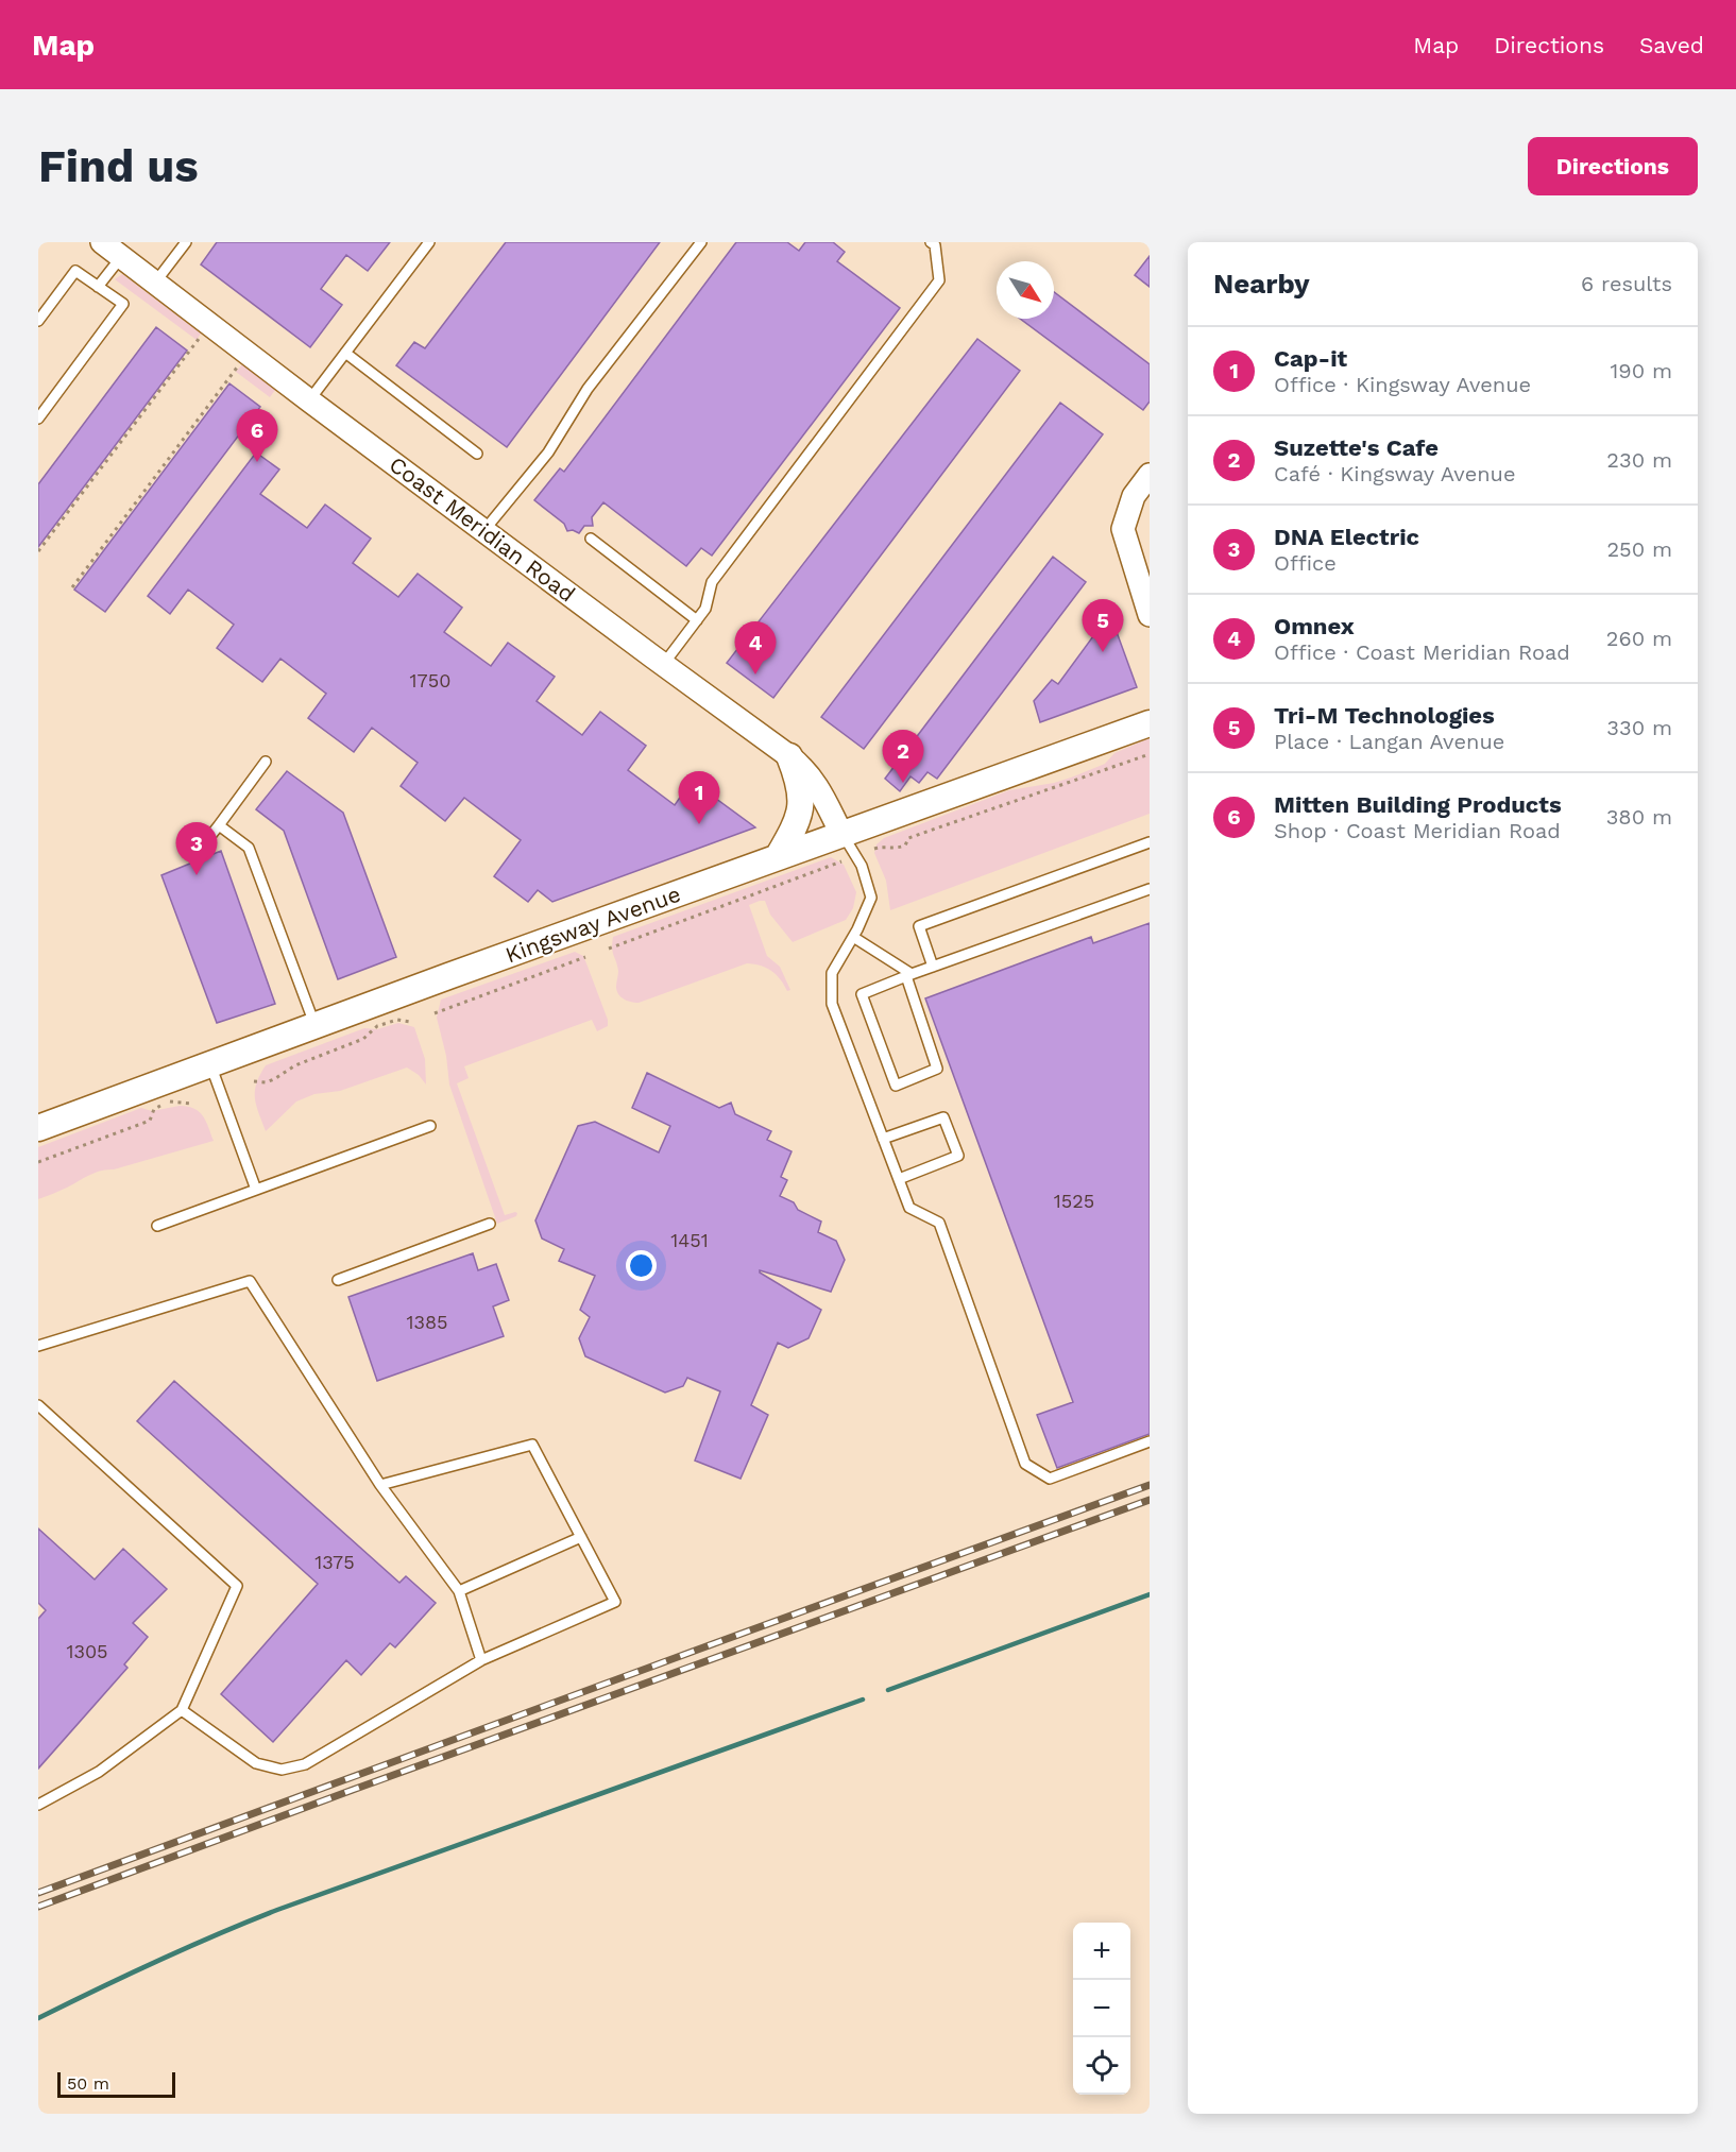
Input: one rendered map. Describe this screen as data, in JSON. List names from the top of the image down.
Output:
{
  "streets": {
    "main road": ["Kingsway Avenue"],
    "street": ["Coast Meridian Road"]
  },
  "crossings": [
    ["Coast Meridian Road", "Kingsway Avenue"]
  ],
  "house_numbers": [
    "1750",
    "1525",
    "1451",
    "1385",
    "1375",
    "1305"
  ],
  "scale_bar": "50 m",
  "north": "bottom right",
  "page": {
    "header": "Map",
    "nav": ["Map", "Directions", "Saved"],
    "buttons": "Directions",
    "title": "Find us",
    "heading": ["Nearby", "6 results"],
    "list": [
      {
        "mark": "1",
        "name": "Cap-it",
        "note": "Office · Kingsway Avenue",
        "value": "190 m"
      },
      {
        "mark": "2",
        "name": "Suzette's Cafe",
        "note": "Café · Kingsway Avenue",
        "value": "230 m"
      },
      {
        "mark": "3",
        "name": "DNA Electric",
        "note": "Office",
        "value": "250 m"
      },
      {
        "mark": "4",
        "name": "Omnex",
        "note": "Office · Coast Meridian Road",
        "value": "260 m"
      },
      {
        "mark": "5",
        "name": "Tri-M Technologies",
        "note": "Place · Langan Avenue",
        "value": "330 m"
      },
      {
        "mark": "6",
        "name": "Mitten Building Products",
        "note": "Shop · Coast Meridian Road",
        "value": "380 m"
      }
    ],
    "pins": [
      "6",
      "5",
      "4",
      "2",
      "1",
      "3"
    ],
    "map_buttons": ["+", "−"],
    "scale": "50 m"
  }
}
